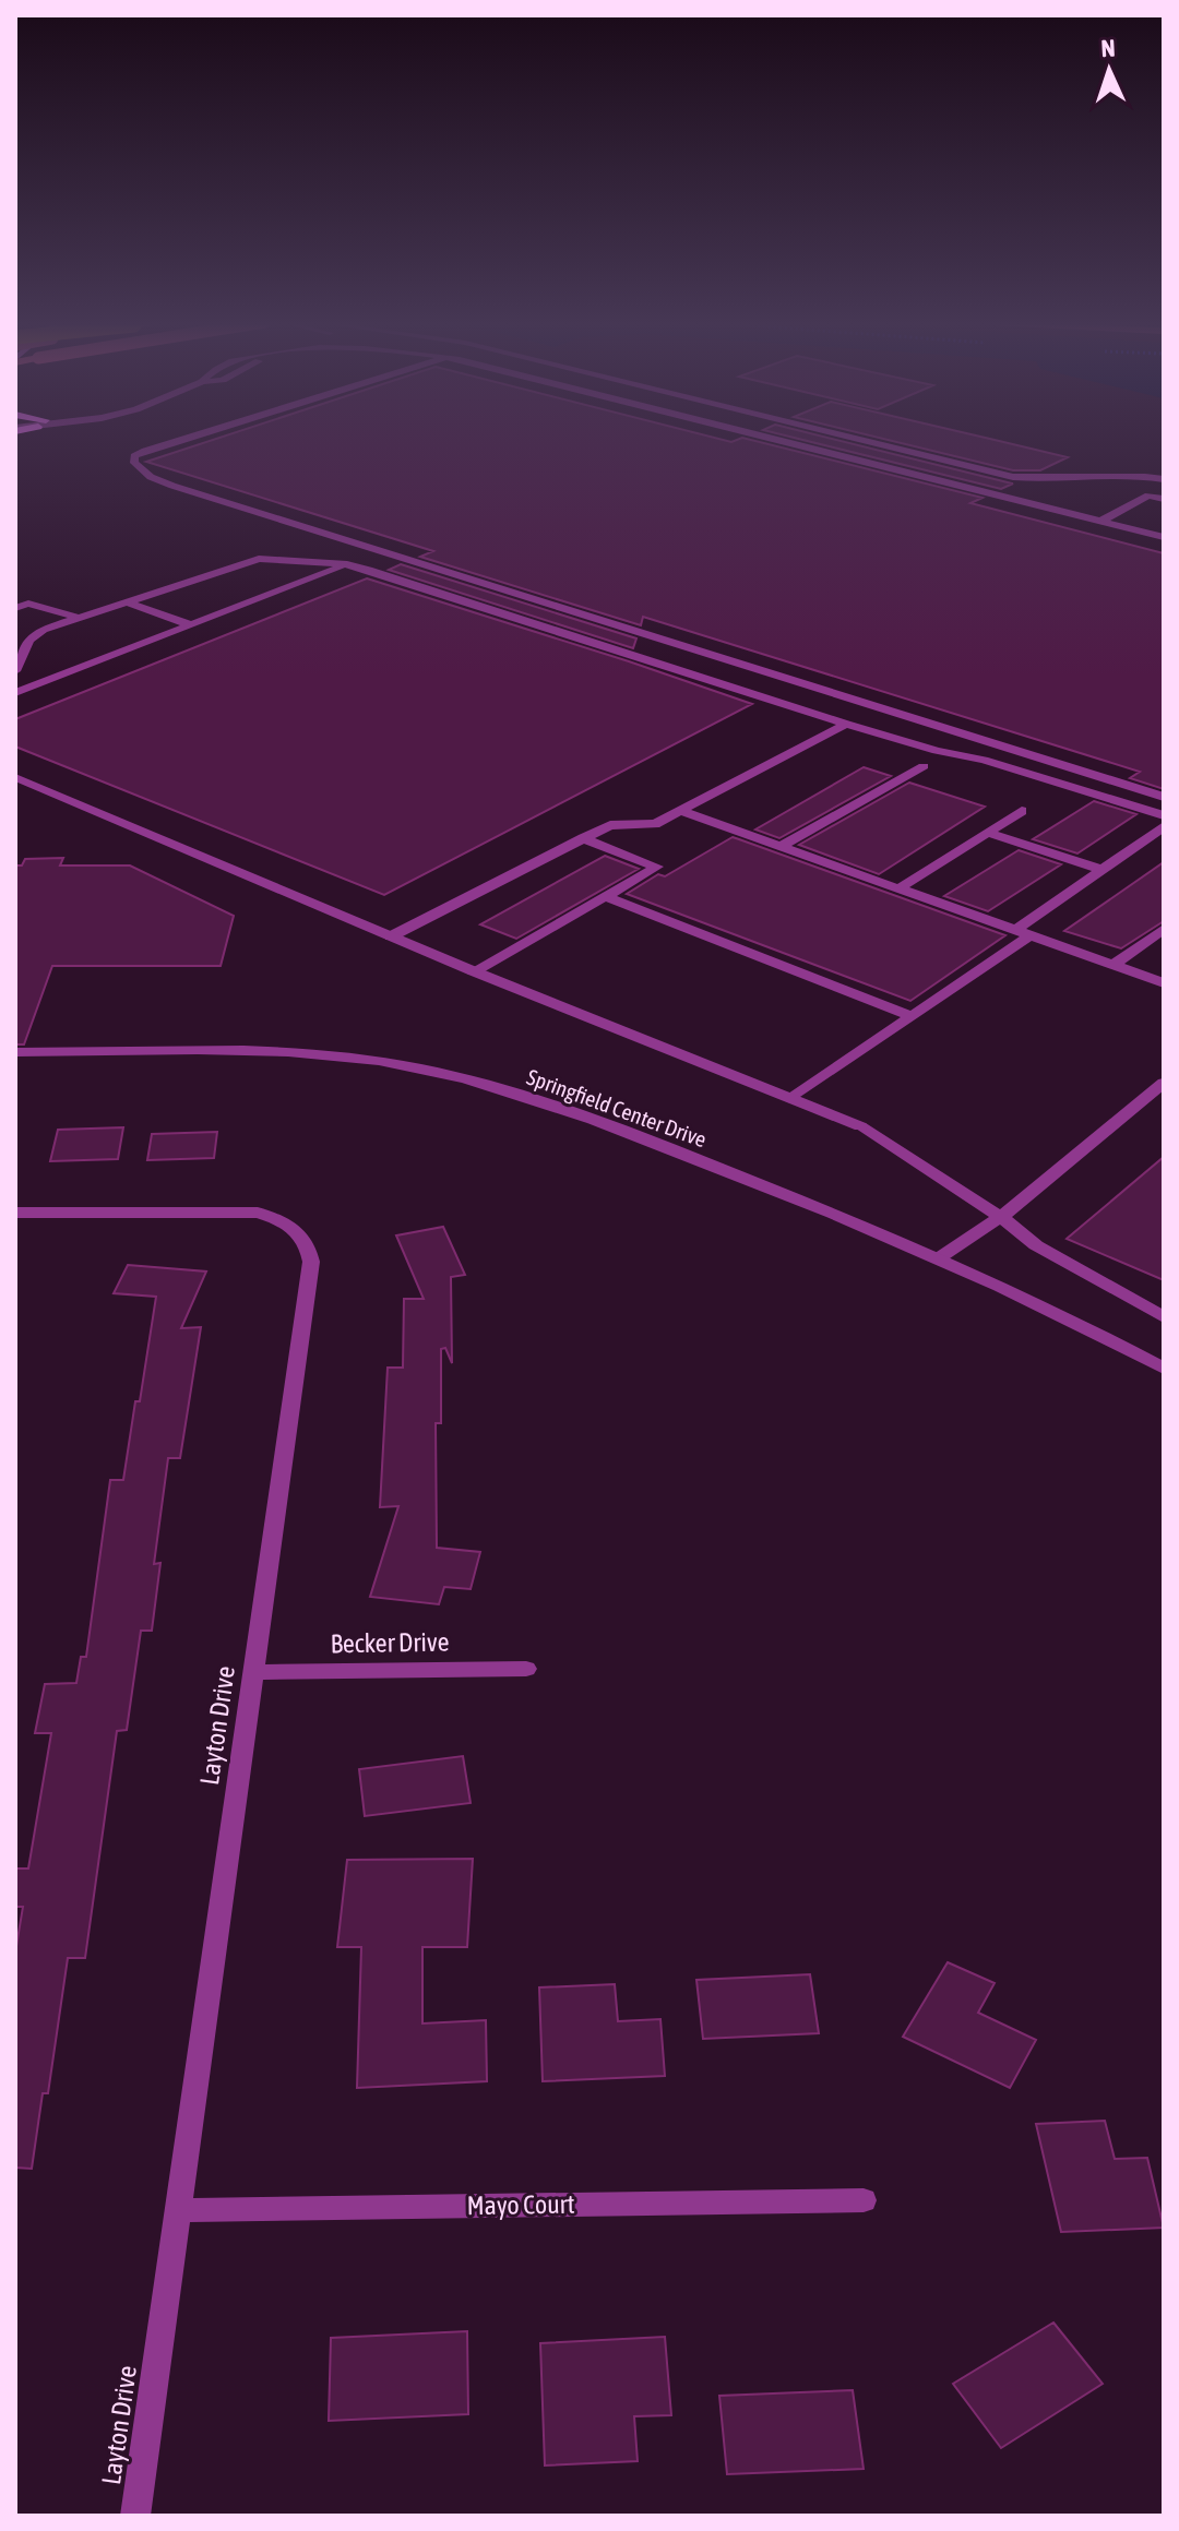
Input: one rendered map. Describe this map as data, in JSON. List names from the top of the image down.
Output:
{
  "streets": {
    "street": [
      "Springfield Center Drive",
      "Becker Drive",
      "Layton Drive",
      "Mayo Court"
    ]
  },
  "crossings": [
    ["Becker Drive", "Layton Drive"],
    ["Layton Drive", "Mayo Court"]
  ],
  "north": "top"
}
